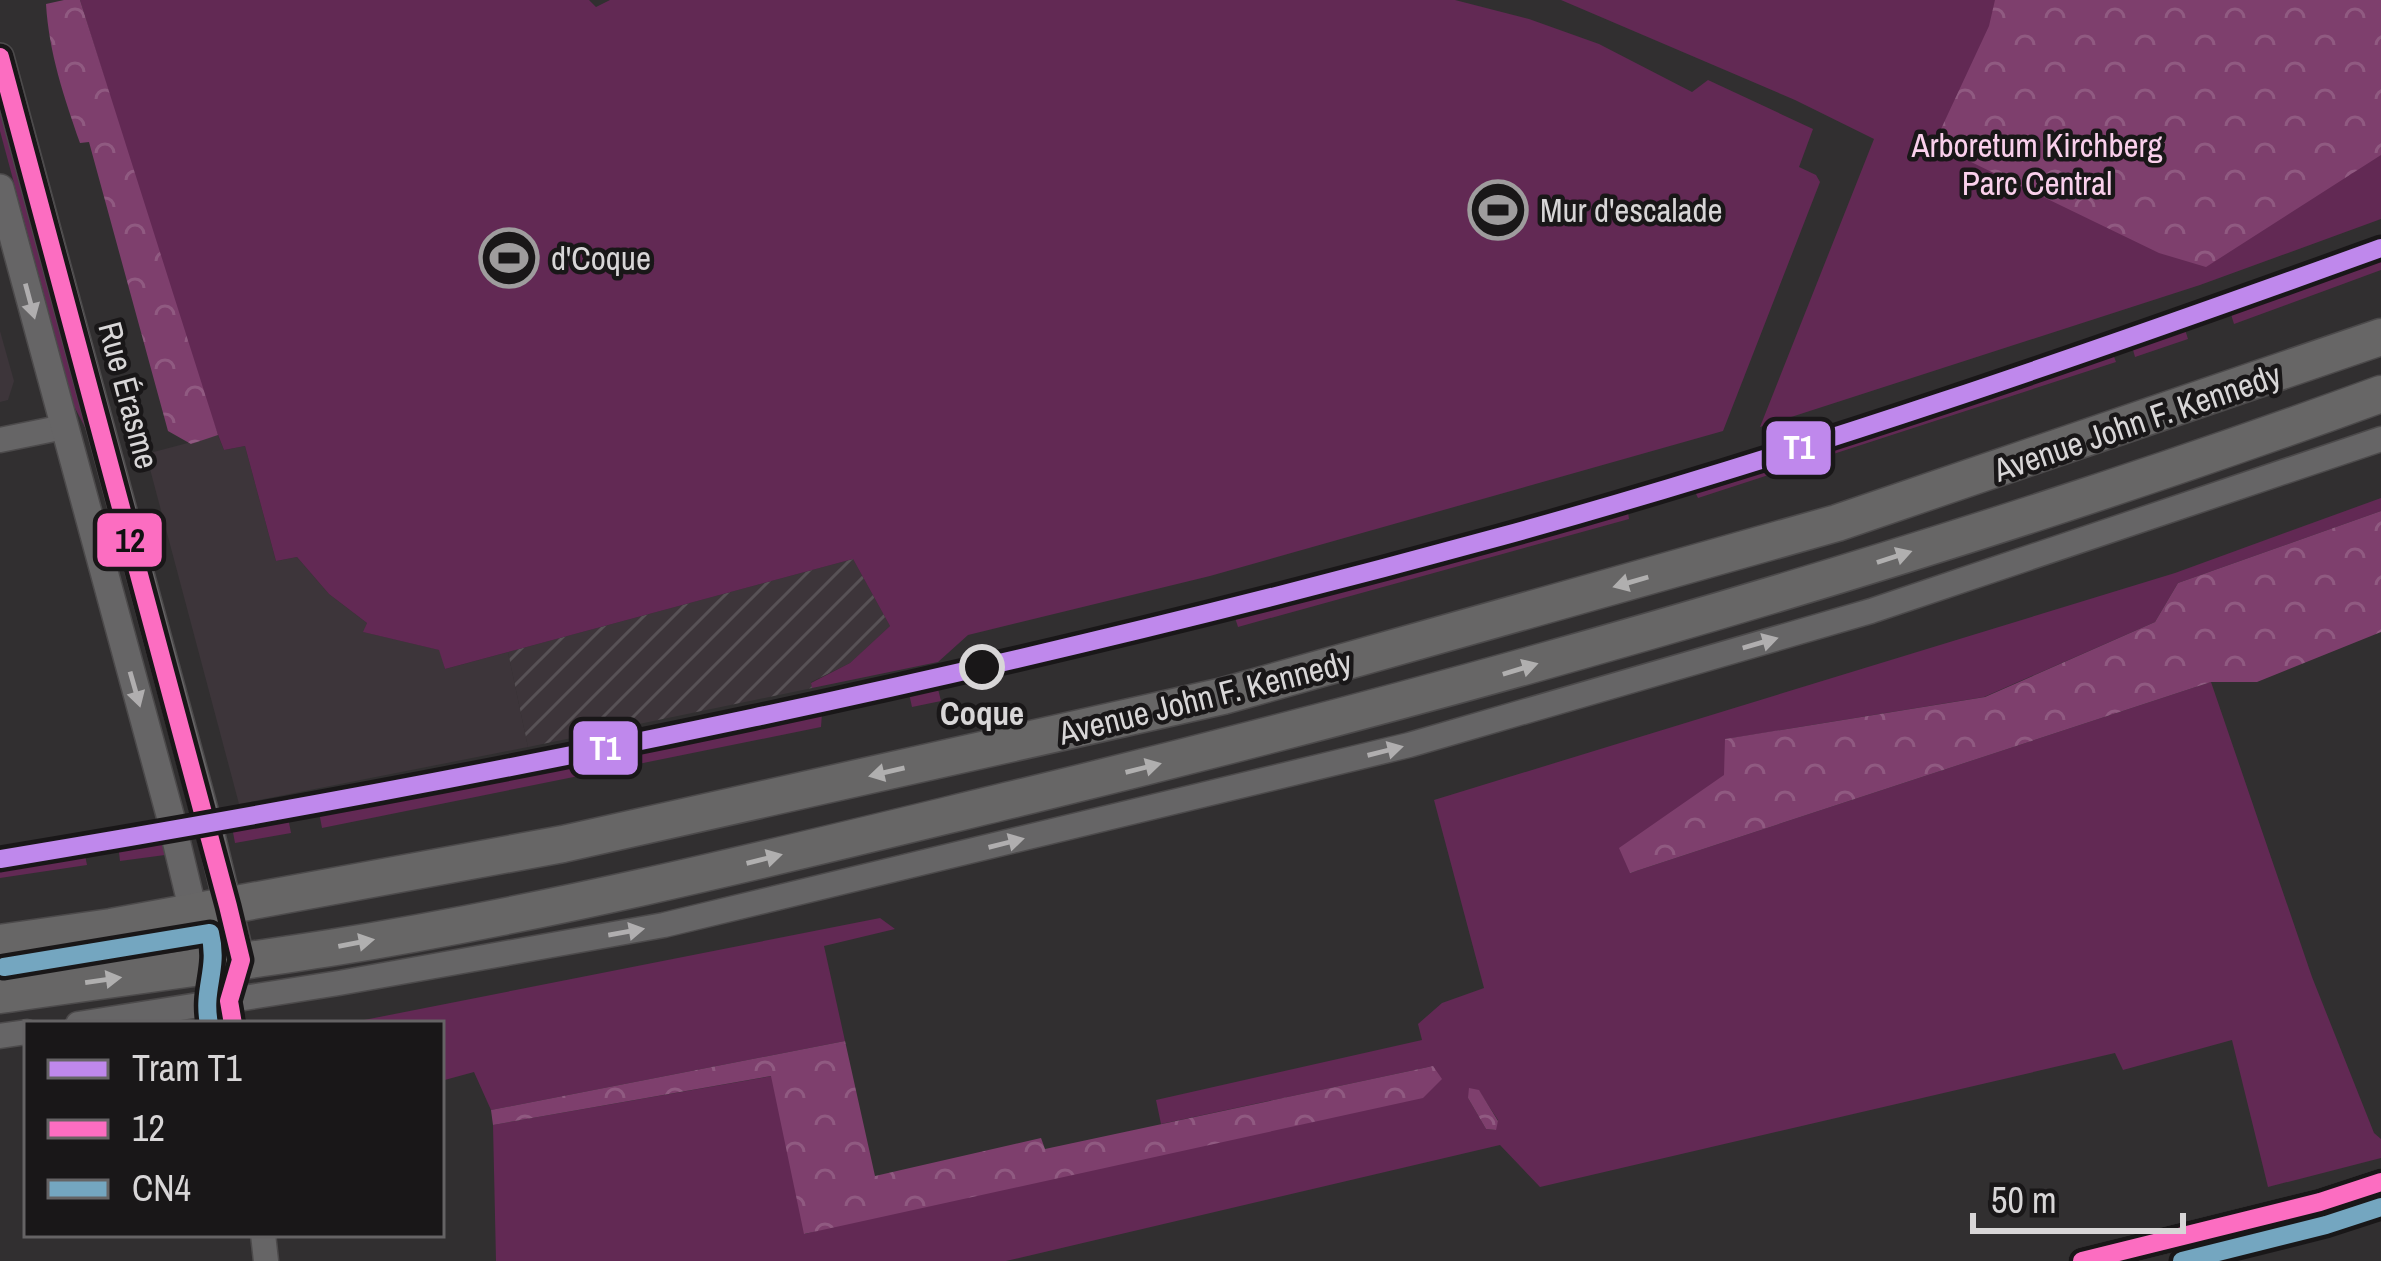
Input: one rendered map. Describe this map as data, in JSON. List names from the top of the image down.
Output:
{
  "streets": {
    "main road": ["Avenue John F. Kennedy"],
    "street": ["Rue Érasme"]
  },
  "crossings": [
    ["Rue Érasme", "Avenue John F. Kennedy"]
  ],
  "parks": ["Arboretum Kirchberg Parc Central"],
  "places": {
    "sports": ["Mur d'escalade", "d'Coque"],
    "other": ["Coque"]
  },
  "lines": ["transit line 12", "tram line T1", "transit line CN4"],
  "legend": ["Tram T1", "12", "CN4"],
  "scale_bar": "50 m"
}
